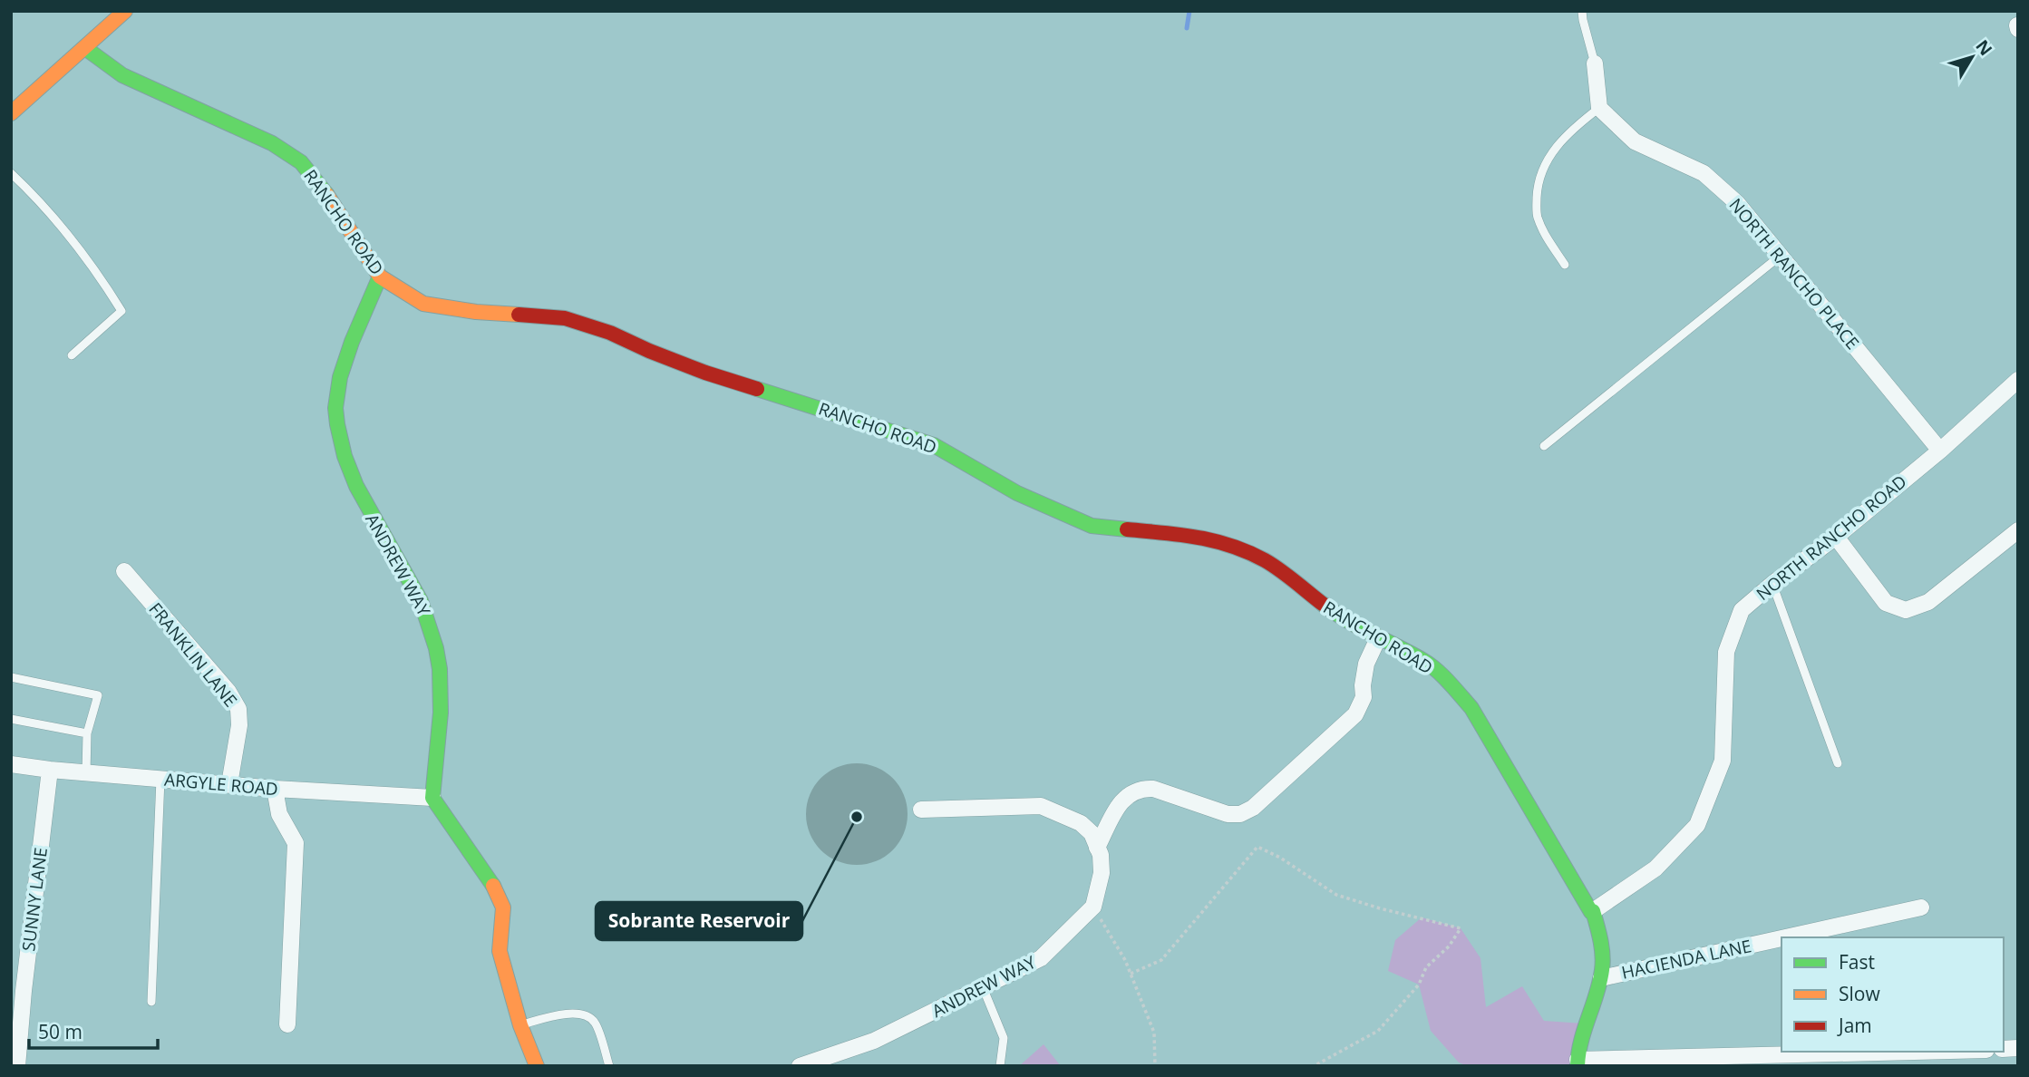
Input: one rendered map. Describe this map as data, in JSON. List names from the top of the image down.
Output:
{
  "streets": {
    "street": [
      "RANCHO ROAD",
      "NORTH RANCHO PLACE",
      "NORTH RANCHO ROAD",
      "ANDREW WAY",
      "FRANKLIN LANE",
      "ARGYLE ROAD",
      "SUNNY LANE",
      "HACIENDA LANE"
    ]
  },
  "crossings": [
    ["RANCHO ROAD", "NORTH RANCHO ROAD"],
    ["RANCHO ROAD", "ANDREW WAY"],
    ["RANCHO ROAD", "HACIENDA LANE"],
    ["NORTH RANCHO PLACE", "NORTH RANCHO ROAD"],
    ["ANDREW WAY", "ARGYLE ROAD"],
    ["FRANKLIN LANE", "ARGYLE ROAD"],
    ["ARGYLE ROAD", "SUNNY LANE"]
  ],
  "places": ["Sobrante Reservoir"],
  "legend": ["Fast", "Slow", "Jam"],
  "scale_bar": "50 m",
  "north": "top right"
}
